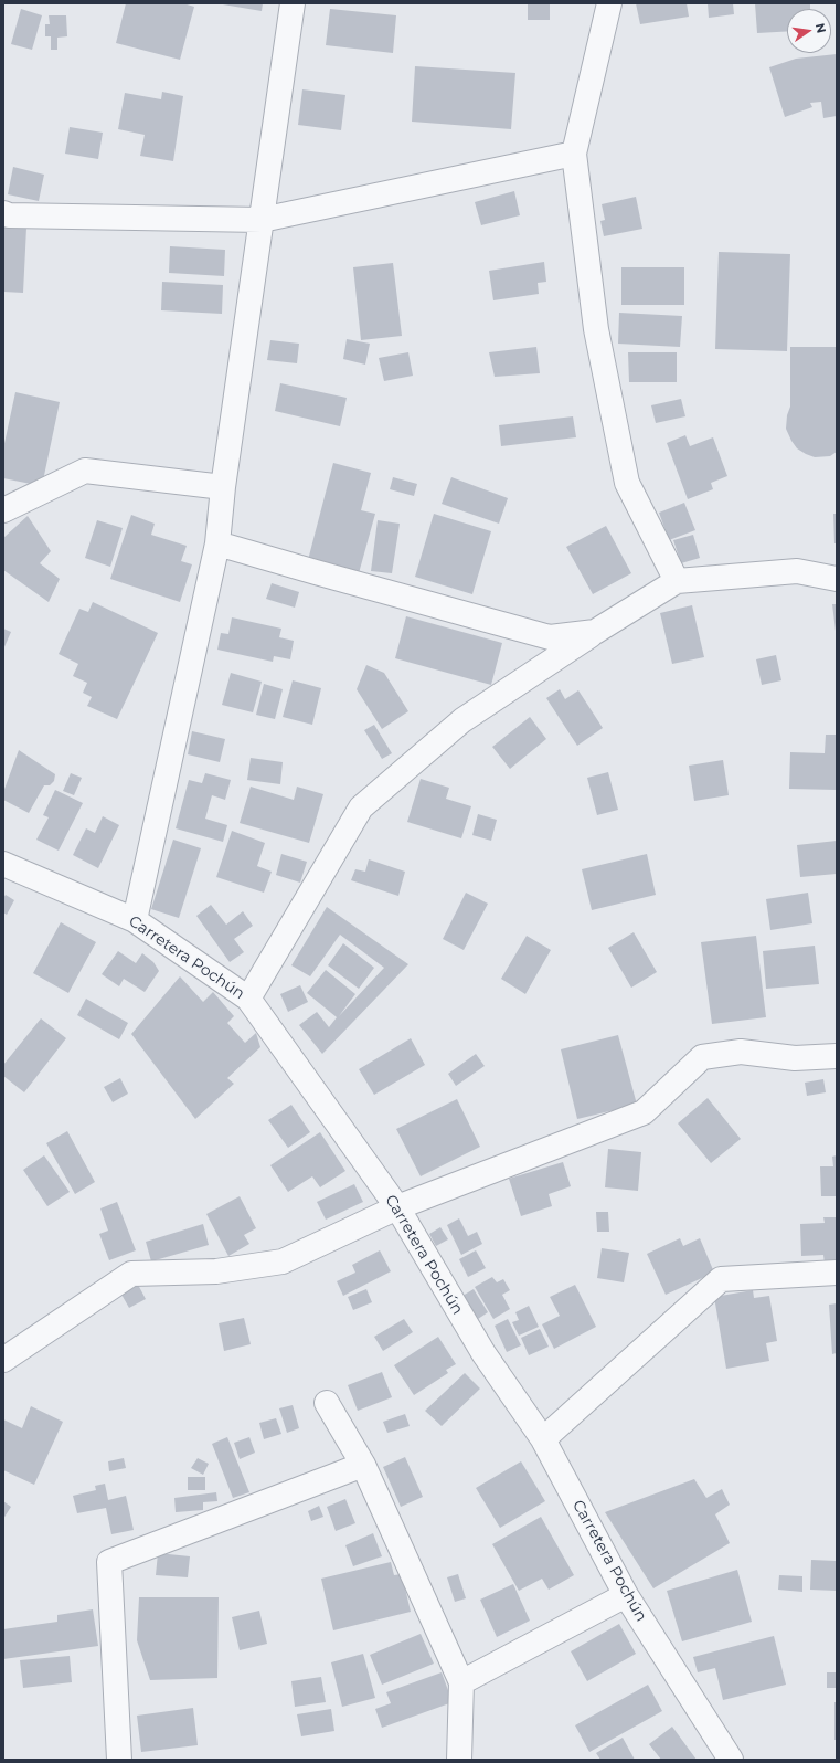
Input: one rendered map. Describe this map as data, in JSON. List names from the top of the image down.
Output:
{
  "streets": {
    "street": ["Carretera Pochún"]
  },
  "north": "right"
}
